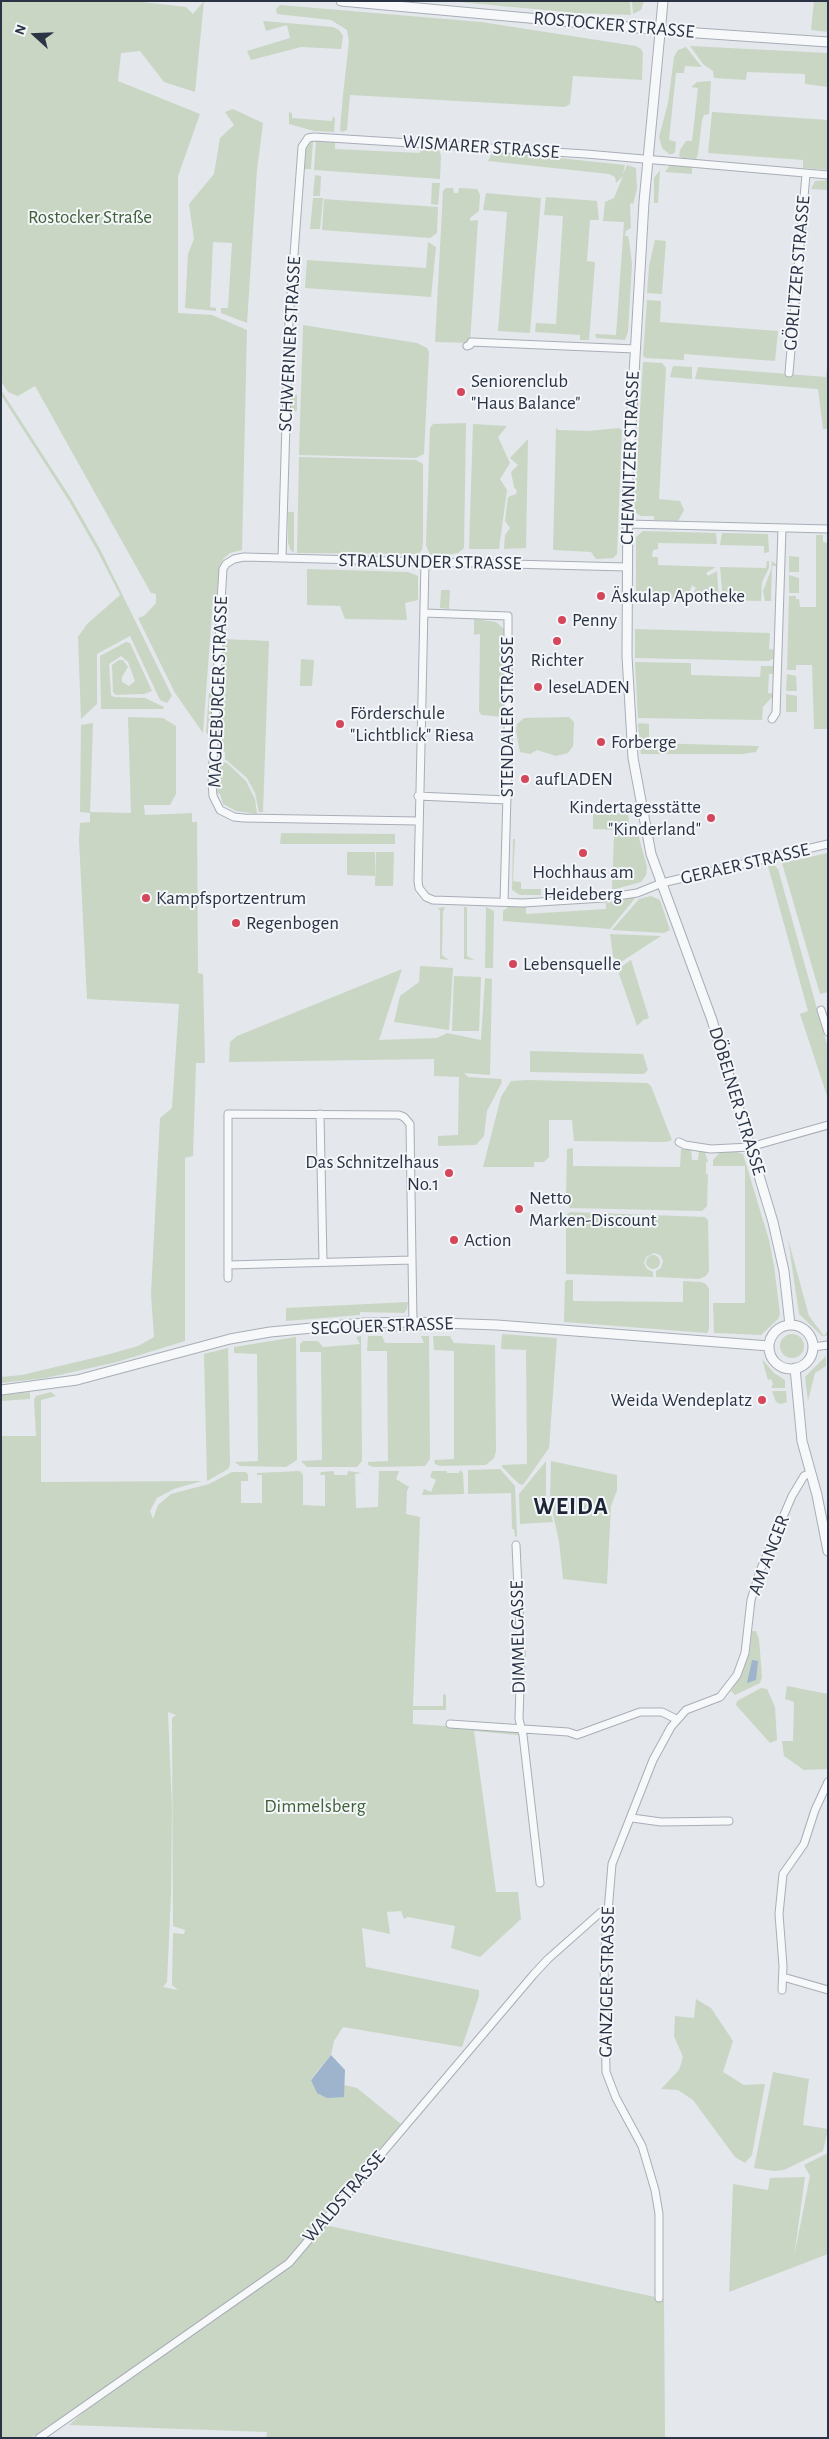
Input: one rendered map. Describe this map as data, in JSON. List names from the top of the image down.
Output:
{
  "streets": {
    "street": [
      "ROSTOCKER STRASSE",
      "WISMARER STRASSE",
      "GÖRLITZER STRASSE",
      "SCHWERINER STRASSE",
      "CHEMNITZER STRASSE",
      "STRALSUNDER STRASSE",
      "MAGDEBURGER STRASSE",
      "STENDALER STRASSE",
      "GERAER STRASSE",
      "DÖBELNER STRASSE",
      "SEGOUER STRASSE",
      "AM ANGER",
      "DIMMELGASSE",
      "GANZIGER STRASSE",
      "WALDSTRASSE"
    ]
  },
  "crossings": [
    ["ROSTOCKER STRASSE", "CHEMNITZER STRASSE"],
    ["WISMARER STRASSE", "GÖRLITZER STRASSE"],
    ["WISMARER STRASSE", "SCHWERINER STRASSE"],
    ["WISMARER STRASSE", "CHEMNITZER STRASSE"],
    ["SCHWERINER STRASSE", "STRALSUNDER STRASSE"],
    ["CHEMNITZER STRASSE", "STRALSUNDER STRASSE"],
    ["CHEMNITZER STRASSE", "GERAER STRASSE"],
    ["CHEMNITZER STRASSE", "DÖBELNER STRASSE"],
    ["STRALSUNDER STRASSE", "MAGDEBURGER STRASSE"],
    ["GERAER STRASSE", "DÖBELNER STRASSE"],
    ["DÖBELNER STRASSE", "SEGOUER STRASSE"],
    ["AM ANGER", "GANZIGER STRASSE"],
    ["GANZIGER STRASSE", "WALDSTRASSE"]
  ],
  "districts": ["WEIDA"],
  "parks": ["Rostocker Straße", "Dimmelsberg"],
  "places": [
    "Seniorenclub \"Haus Balance\"",
    "Äskulap Apotheke",
    "Penny",
    "Richter",
    "leseLADEN",
    "Förderschule \"Lichtblick\" Riesa",
    "Forberge",
    "aufLADEN",
    "Kindertagesstätte \"Kinderland\"",
    "Hochhaus am Heideberg",
    "Kampfsportzentrum",
    "Regenbogen",
    "Lebensquelle",
    "Das Schnitzelhaus No.1",
    "Netto Marken-Discount",
    "Action",
    "Weida Wendeplatz"
  ],
  "north": "left"
}
